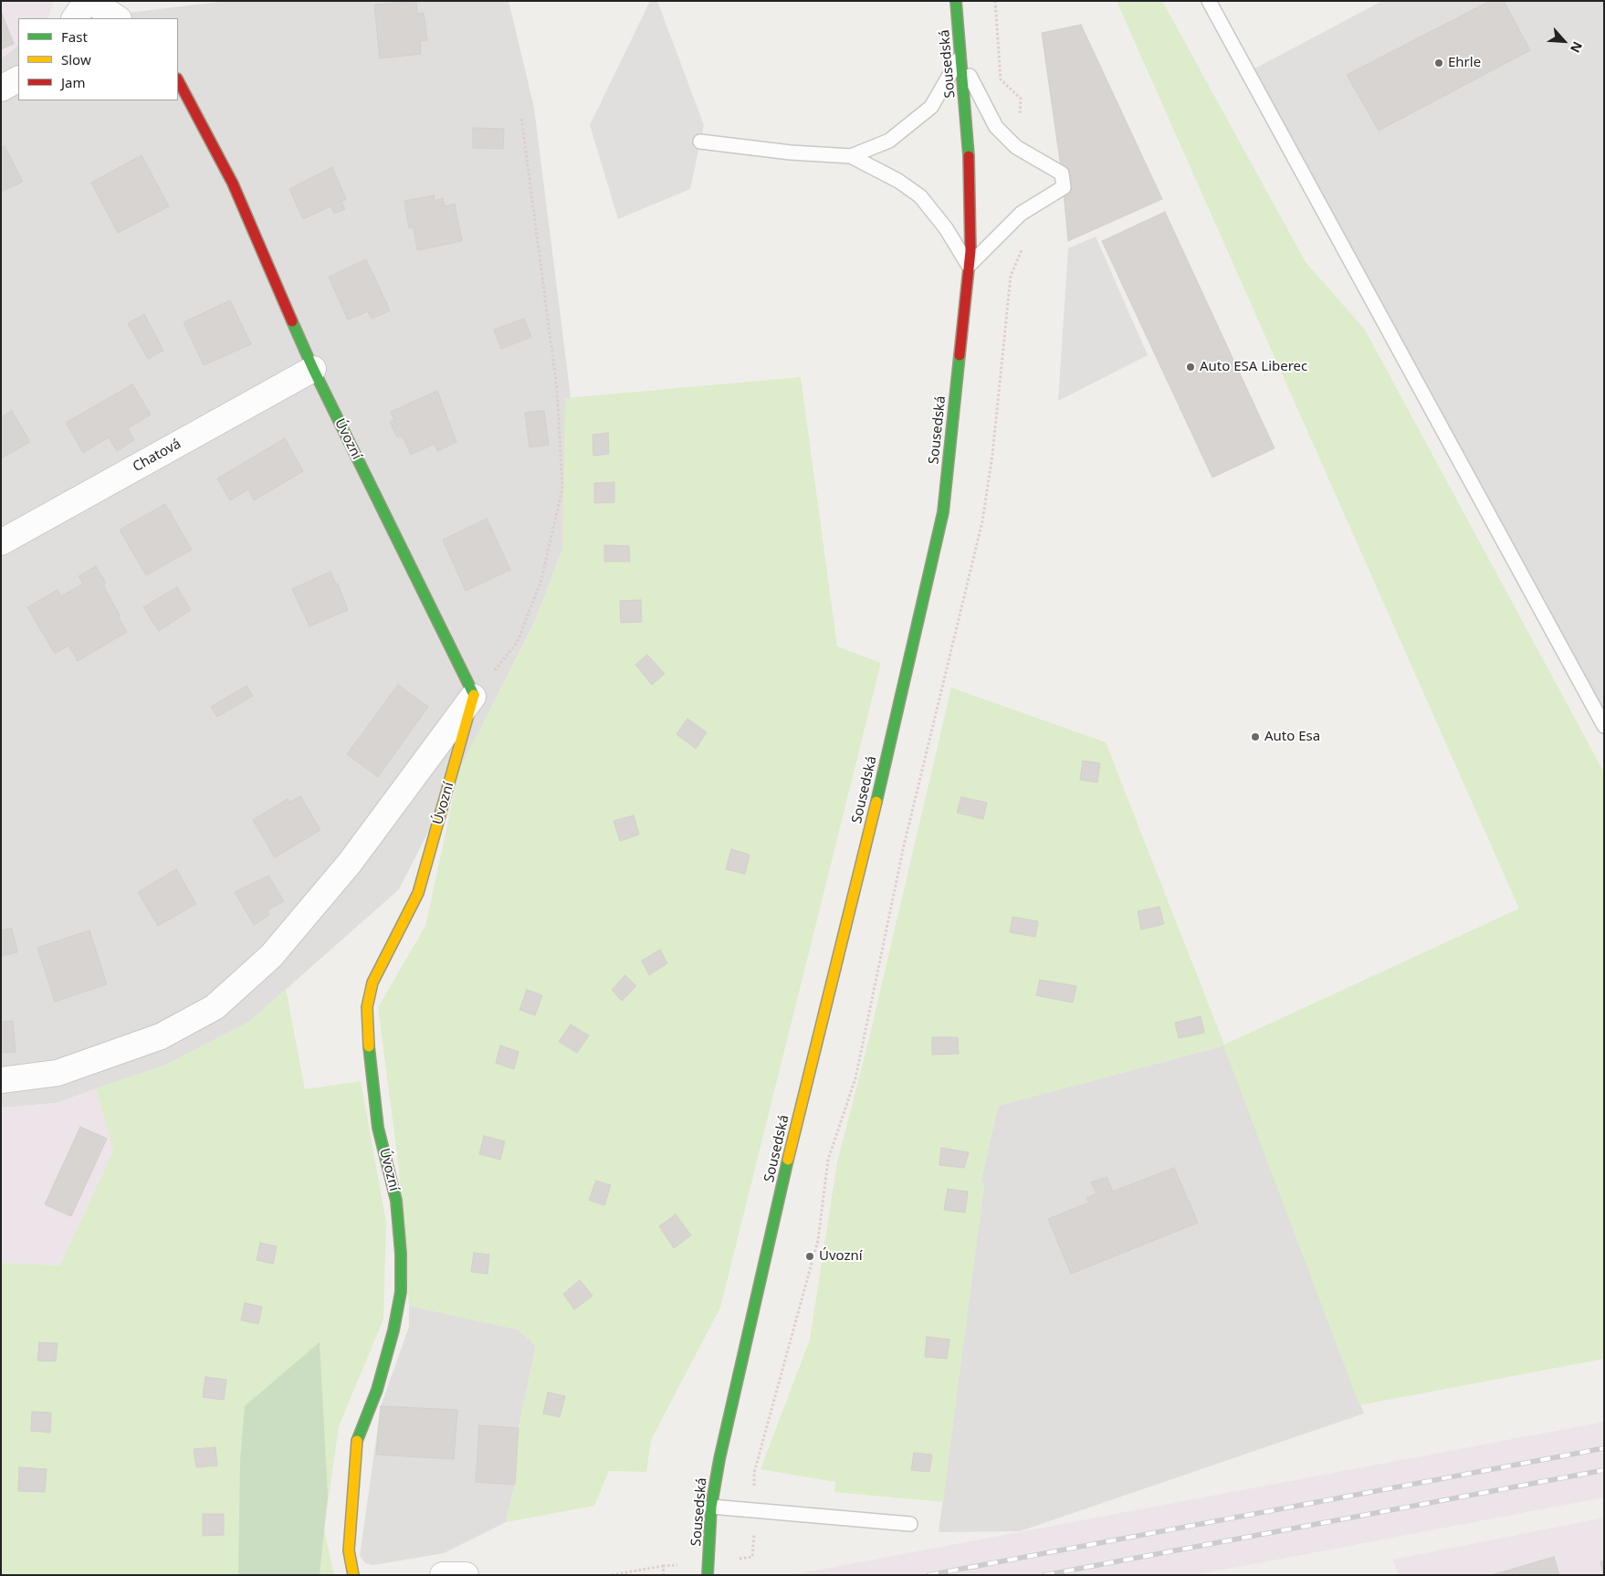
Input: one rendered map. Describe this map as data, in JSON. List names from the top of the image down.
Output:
{
  "streets": {
    "street": ["Sousedská", "Úvozní", "Chatová"]
  },
  "crossings": [
    ["Úvozní", "Chatová"]
  ],
  "places": [
    "Ehrle",
    "Auto ESA Liberec",
    "Auto Esa",
    "Úvozní"
  ],
  "legend": ["Fast", "Slow", "Jam"],
  "north": "bottom right"
}
